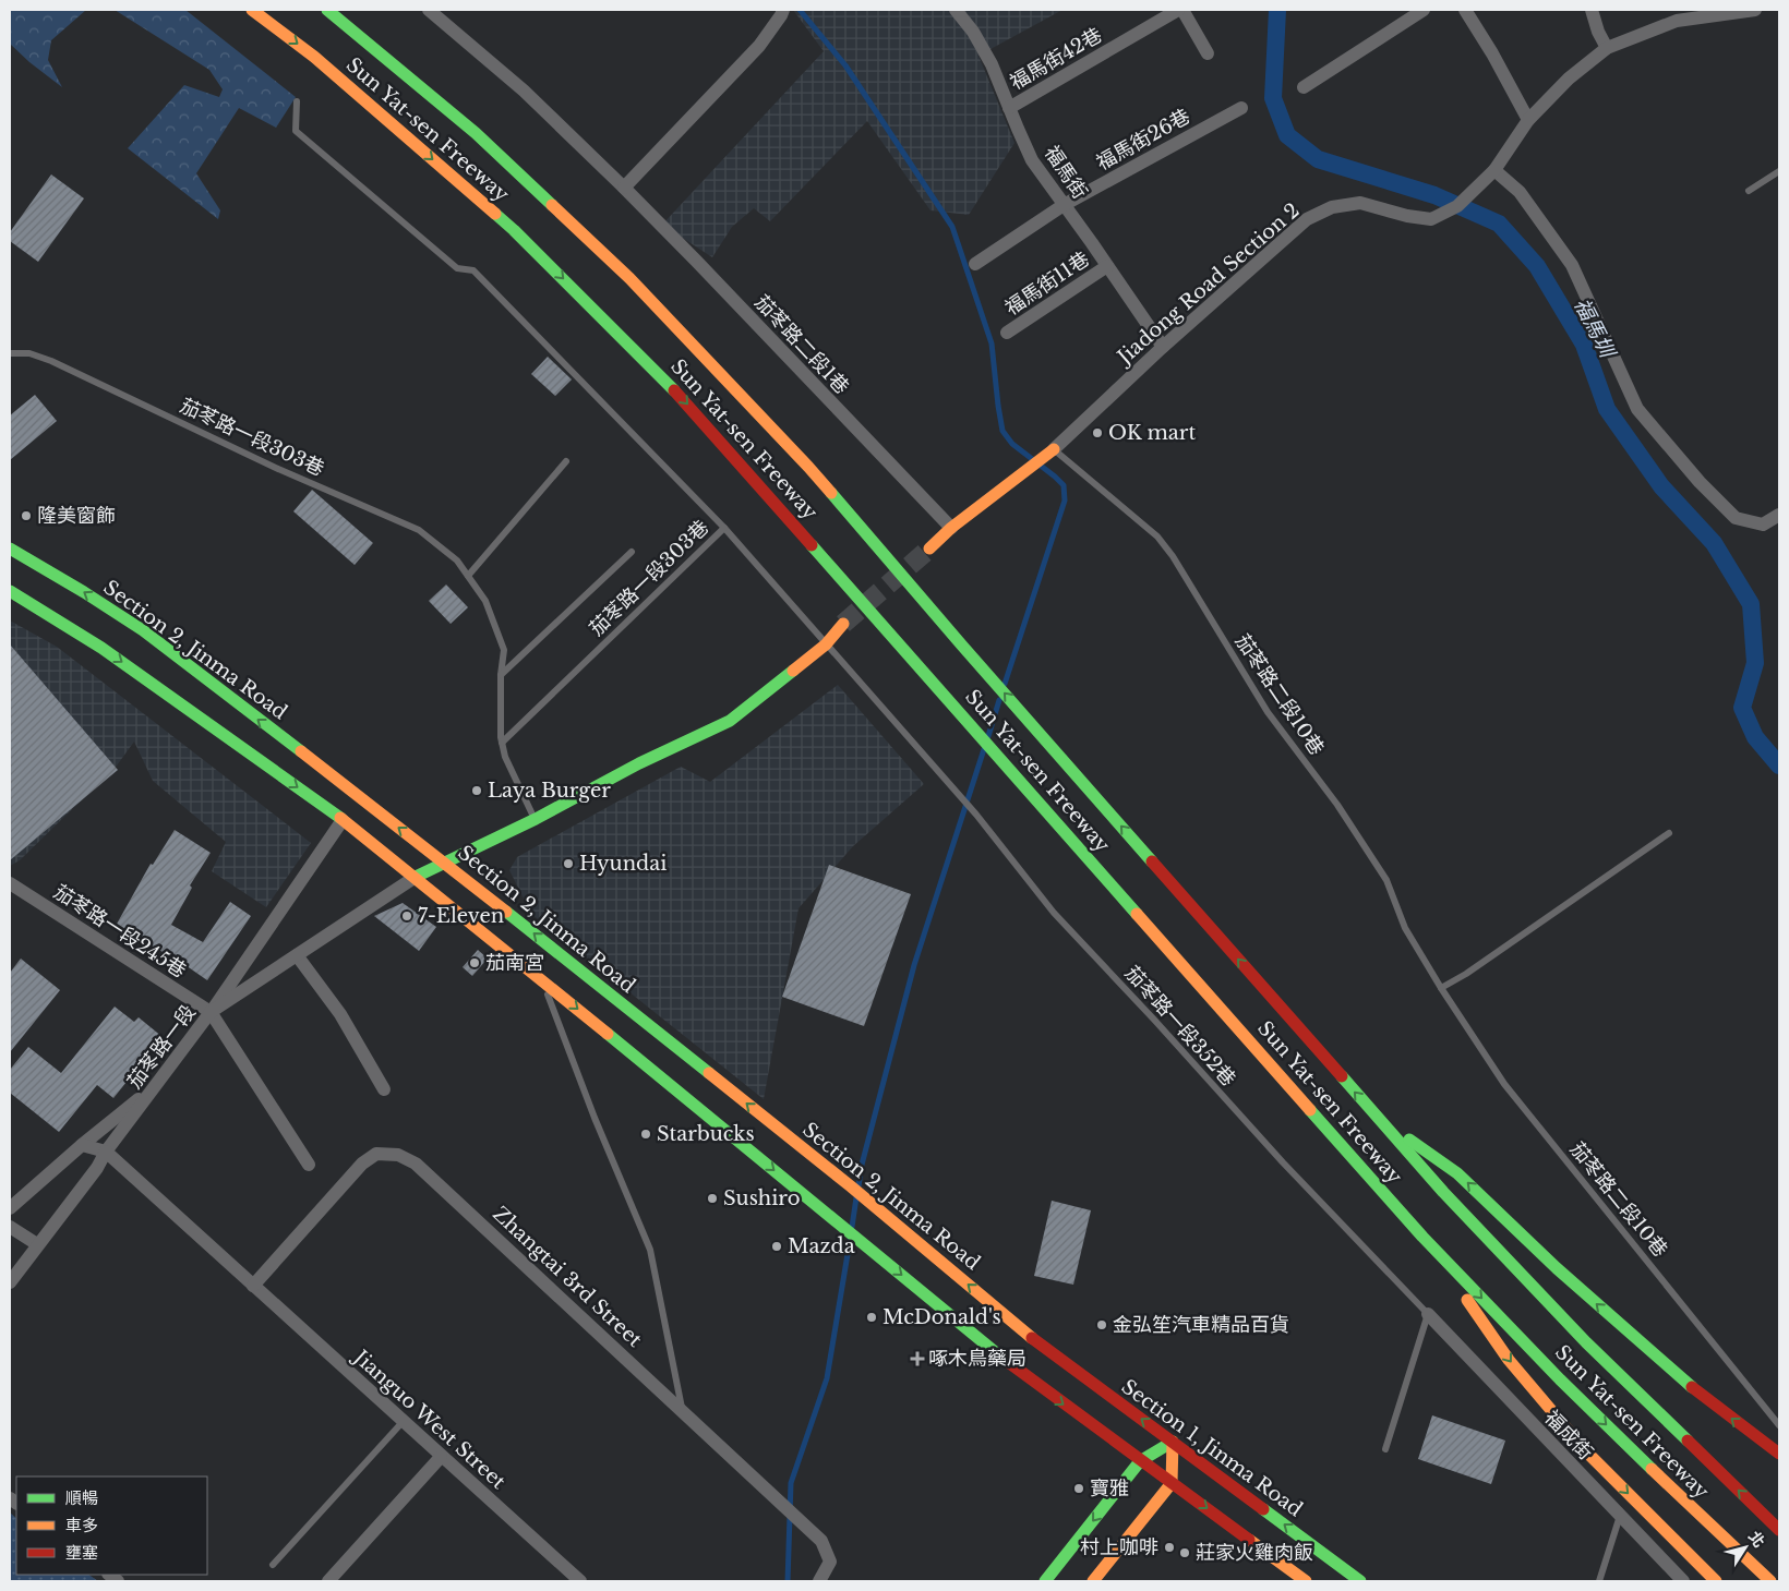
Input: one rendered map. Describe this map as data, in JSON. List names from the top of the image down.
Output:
{
  "streets": {
    "main road": [
      "Sun Yat-sen Freeway",
      "Jiadong Road Section 2",
      "Section 2, Jinma Road",
      "茄苳路一段",
      "Section 1, Jinma Road"
    ],
    "street": [
      "福馬街42巷",
      "福馬街26巷",
      "福馬街",
      "福馬街11巷",
      "茄苳路二段1巷",
      "茄苳路一段245巷",
      "Zhangtai 3rd Street",
      "Jianguo West Street",
      "福成街"
    ],
    "lane": ["茄苳路一段303巷", "茄苳路二段10巷", "茄苳路一段352巷"]
  },
  "crossings": [
    ["福馬街42巷", "福馬街"],
    ["福馬街26巷", "福馬街"],
    ["福馬街", "福馬街11巷"],
    ["福馬街", "Jiadong Road Section 2"],
    ["Jiadong Road Section 2", "茄苳路二段1巷"],
    ["Jiadong Road Section 2", "茄苳路二段10巷"],
    ["茄苳路一段303巷", "茄苳路一段352巷"],
    ["茄苳路一段303巷", "茄苳路一段"],
    ["Section 2, Jinma Road", "茄苳路一段"],
    ["Section 2, Jinma Road", "Section 1, Jinma Road"],
    ["茄苳路一段245巷", "茄苳路一段"],
    ["茄苳路一段352巷", "茄苳路一段"],
    ["茄苳路一段352巷", "福成街"],
    ["茄苳路一段", "Jianguo West Street"],
    ["Zhangtai 3rd Street", "Jianguo West Street"]
  ],
  "water": ["福馬圳"],
  "places": {
    "other": [
      "OK mart",
      "隆美窗飾",
      "Laya Burger",
      "Hyundai",
      "7-Eleven",
      "茄南宮",
      "Starbucks",
      "Sushiro",
      "Mazda",
      "McDonald's",
      "金弘笙汽車精品百貨",
      "寶雅",
      "村上咖啡",
      "莊家火雞肉飯"
    ],
    "health": ["啄木鳥藥局"]
  },
  "legend": ["順暢", "車多", "壅塞"],
  "north": "top right"
}
